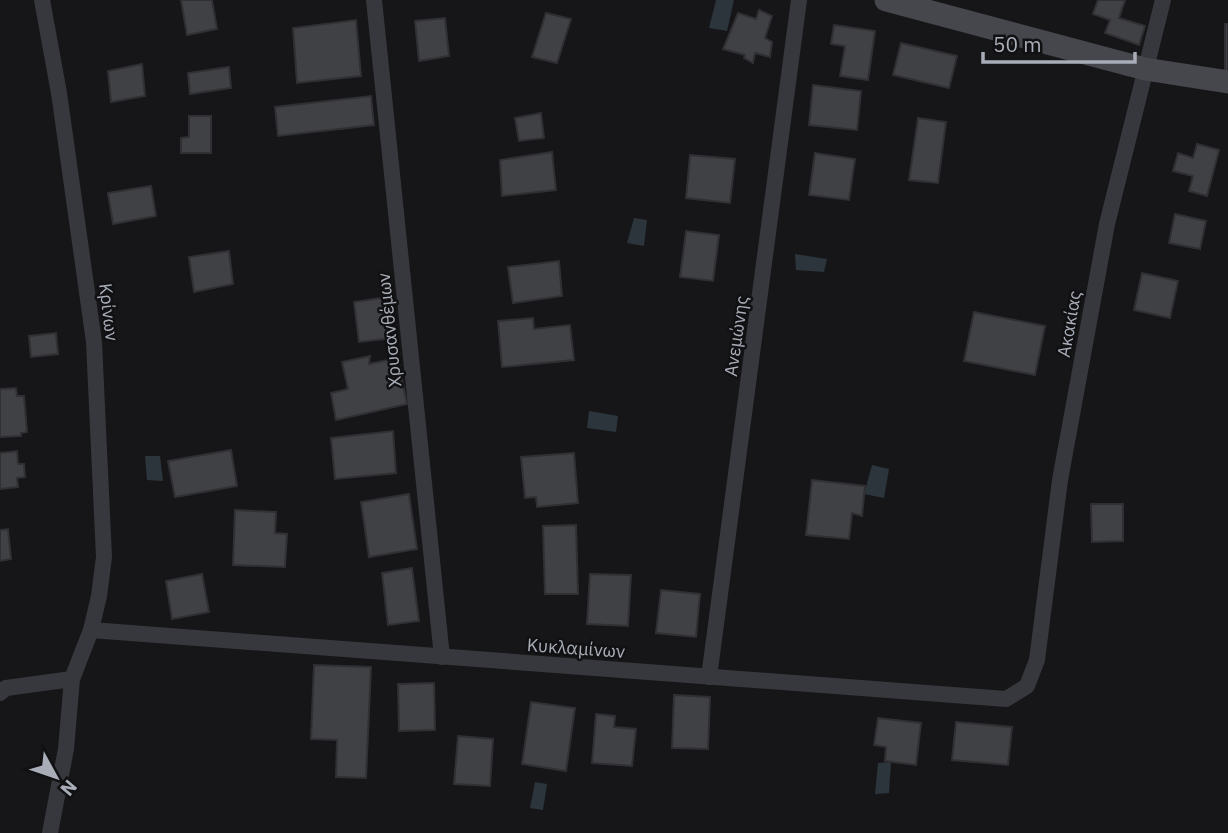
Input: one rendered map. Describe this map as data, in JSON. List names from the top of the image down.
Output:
{
  "streets": {
    "street": [
      "Κρίνων",
      "Ακακίας",
      "Χρυσανθέμων",
      "Ανεμώνης",
      "Κυκλαμίνων"
    ]
  },
  "crossings": [
    ["Κρίνων", "Κυκλαμίνων"],
    ["Ακακίας", "Κυκλαμίνων"],
    ["Χρυσανθέμων", "Κυκλαμίνων"],
    ["Ανεμώνης", "Κυκλαμίνων"]
  ],
  "scale_bar": "50 m",
  "north": "bottom right"
}
